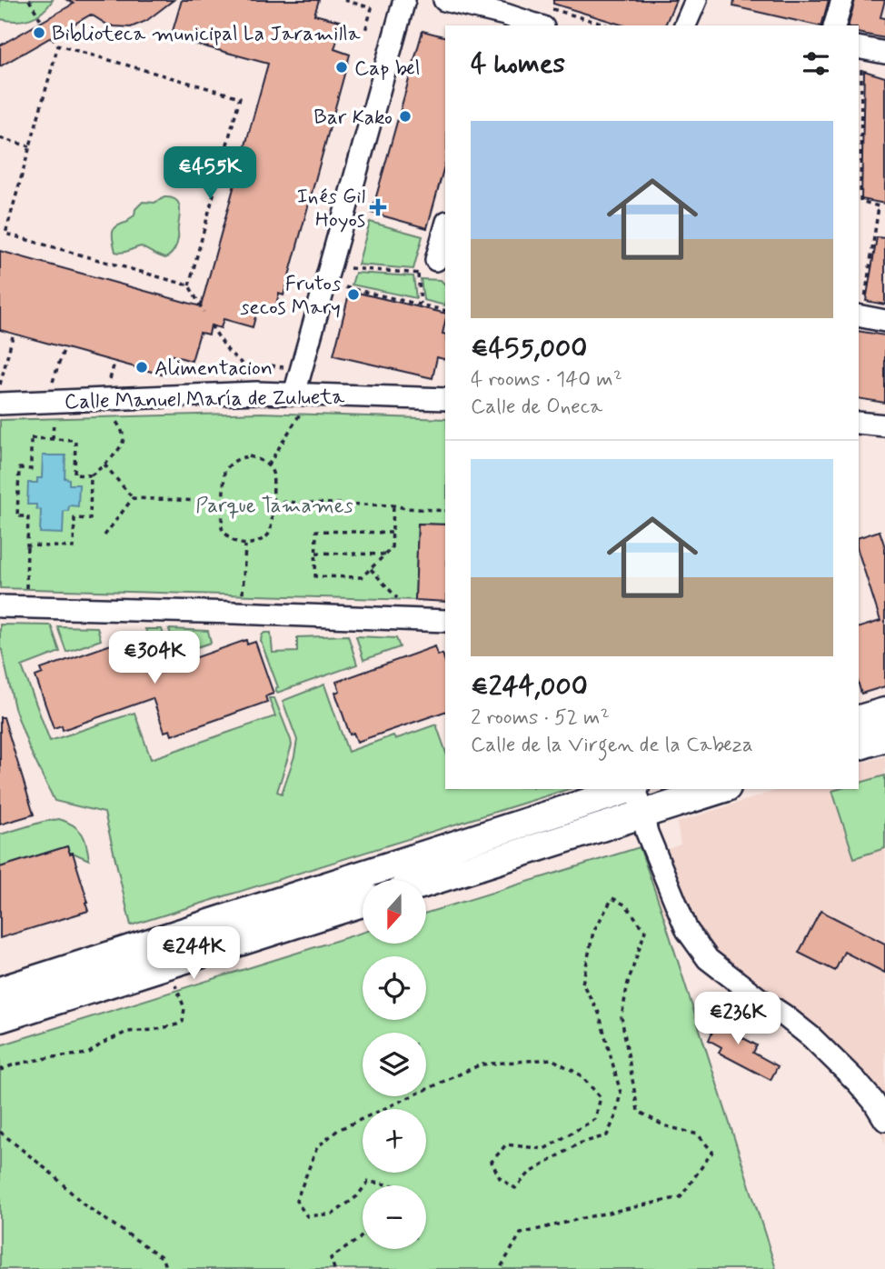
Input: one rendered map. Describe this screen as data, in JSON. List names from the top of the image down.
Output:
{
  "streets": {
    "street": ["Calle Manuel María de Zulueta"]
  },
  "parks": ["Parque Tamames"],
  "places": {
    "other": [
      "Biblioteca municipal La Jaramilla",
      "Cap bel",
      "Bar Kako",
      "Frutos secos Mary",
      "Alimentacion"
    ],
    "health": ["Inés Gil Hoyos"]
  },
  "north": "bottom",
  "page": {
    "heading": "4 homes",
    "list": [
      {
        "name": "€455,000",
        "note": "4 rooms · 140 m² · Calle de Oneca"
      },
      {
        "name": "€244,000",
        "note": "2 rooms · 52 m² · Calle de la Virgen de la Cabeza"
      }
    ],
    "price": [
      "€455K",
      "€304K",
      "€244K",
      "€236K"
    ],
    "map_buttons": ["+", "−"]
  }
}
